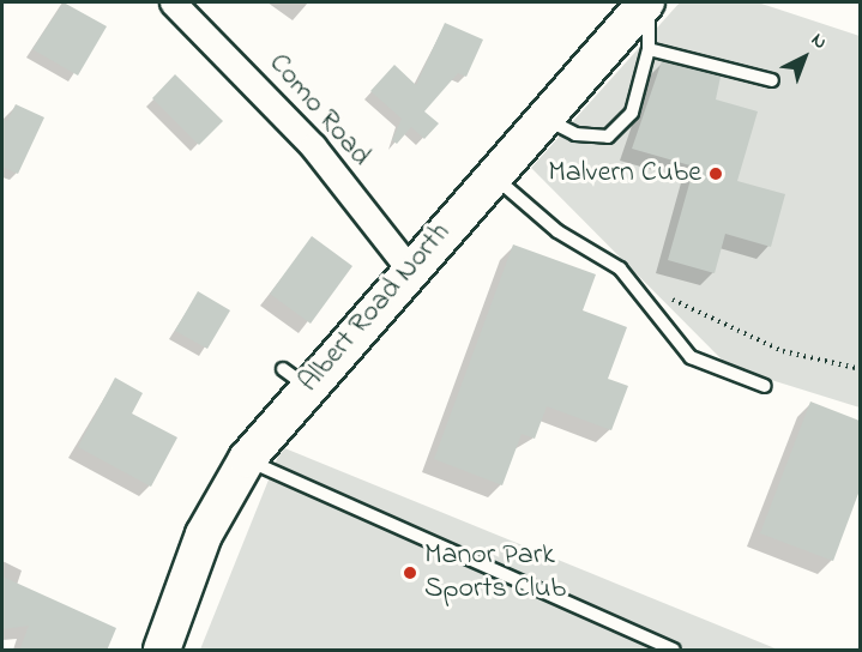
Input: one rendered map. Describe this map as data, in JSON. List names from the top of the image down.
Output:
{
  "streets": {
    "street": ["Como Road", "Albert Road North"]
  },
  "crossings": [
    ["Como Road", "Albert Road North"]
  ],
  "places": ["Malvern Cube", "Manor Park Sports Club"],
  "north": "top right"
}
